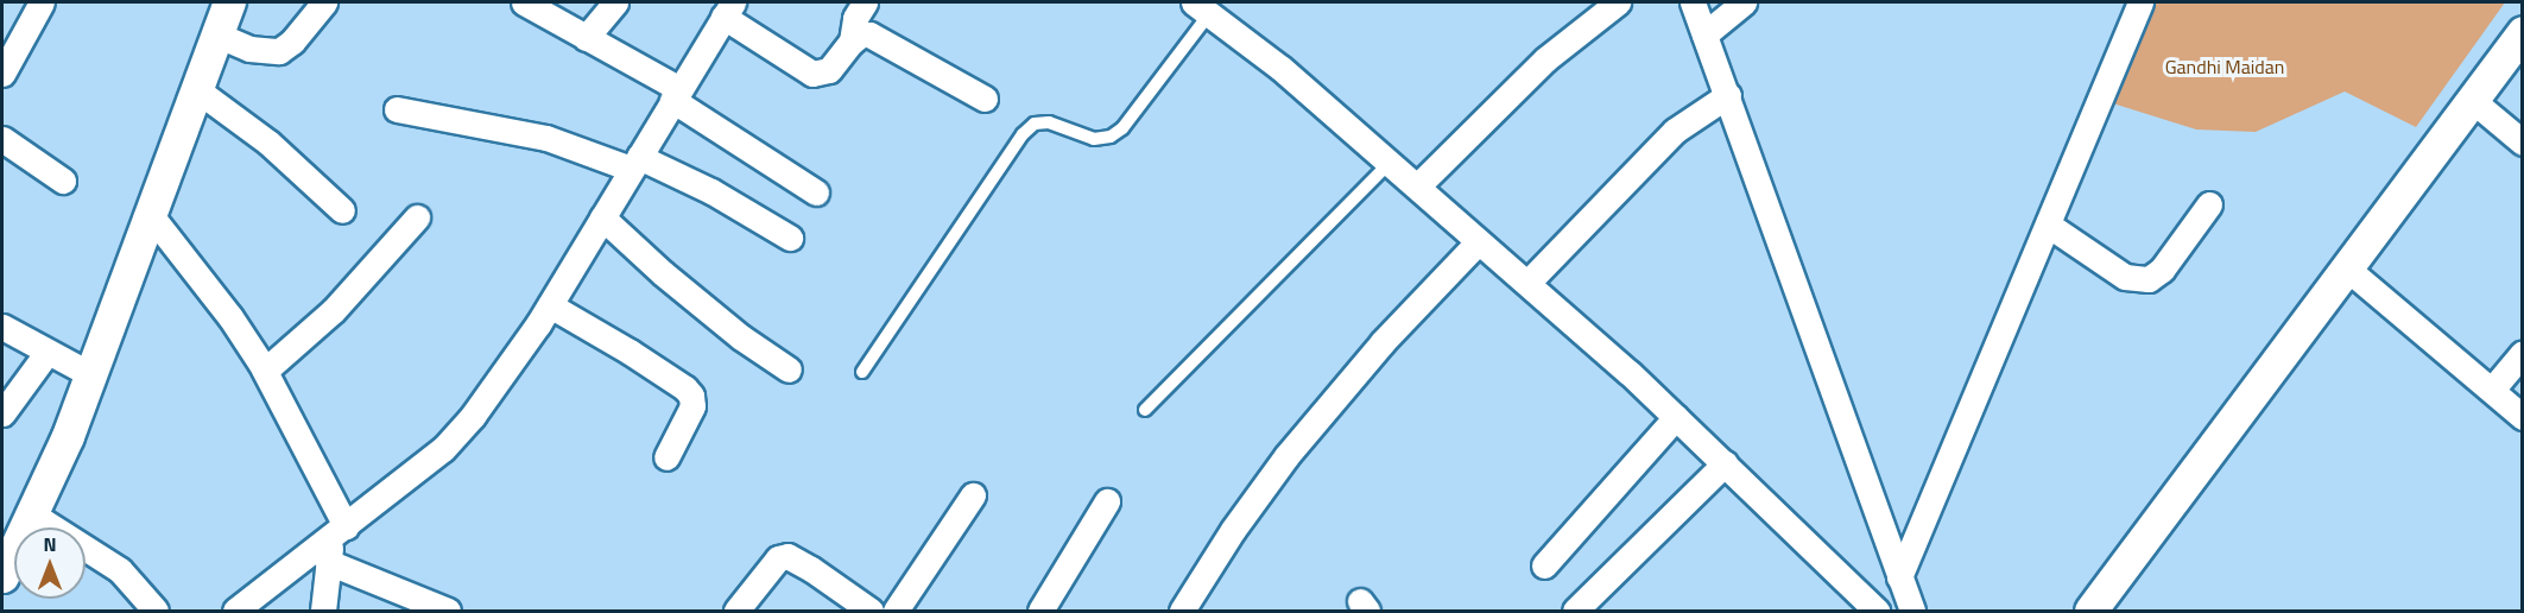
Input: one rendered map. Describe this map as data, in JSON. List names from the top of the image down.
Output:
{
  "parks": ["Gandhi Maidan"],
  "north": "top"
}
